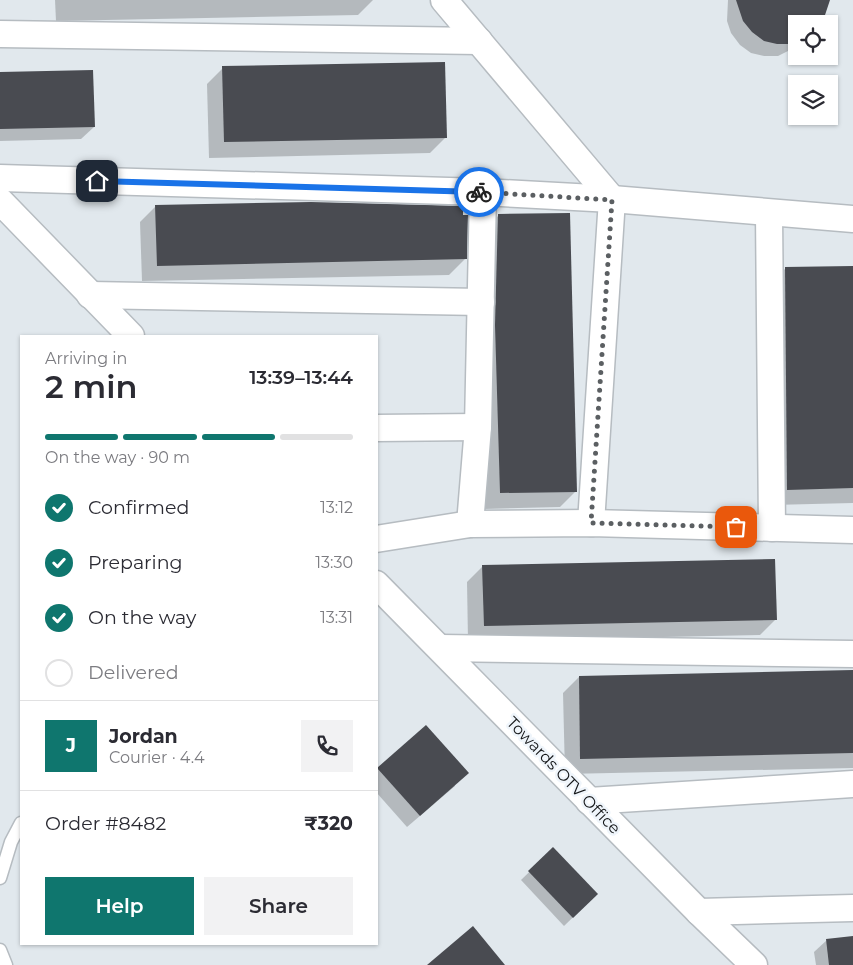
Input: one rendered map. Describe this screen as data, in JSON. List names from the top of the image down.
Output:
{
  "streets": {
    "street": ["Towards OTV Office"]
  },
  "page": {
    "heading": ["2 min", "Arriving in", "13:39–13:44"],
    "panel": [
      "Jordan",
      "Courier · 4.4",
      "Order #8482",
      "₹320"
    ],
    "bar": "On the way · 90 m",
    "list": [
      ["Confirmed", "13:12"],
      ["Preparing", "13:30"],
      ["On the way", "13:31"],
      "Delivered"
    ],
    "round": "J",
    "buttons": ["Help", "Share"]
  }
}
